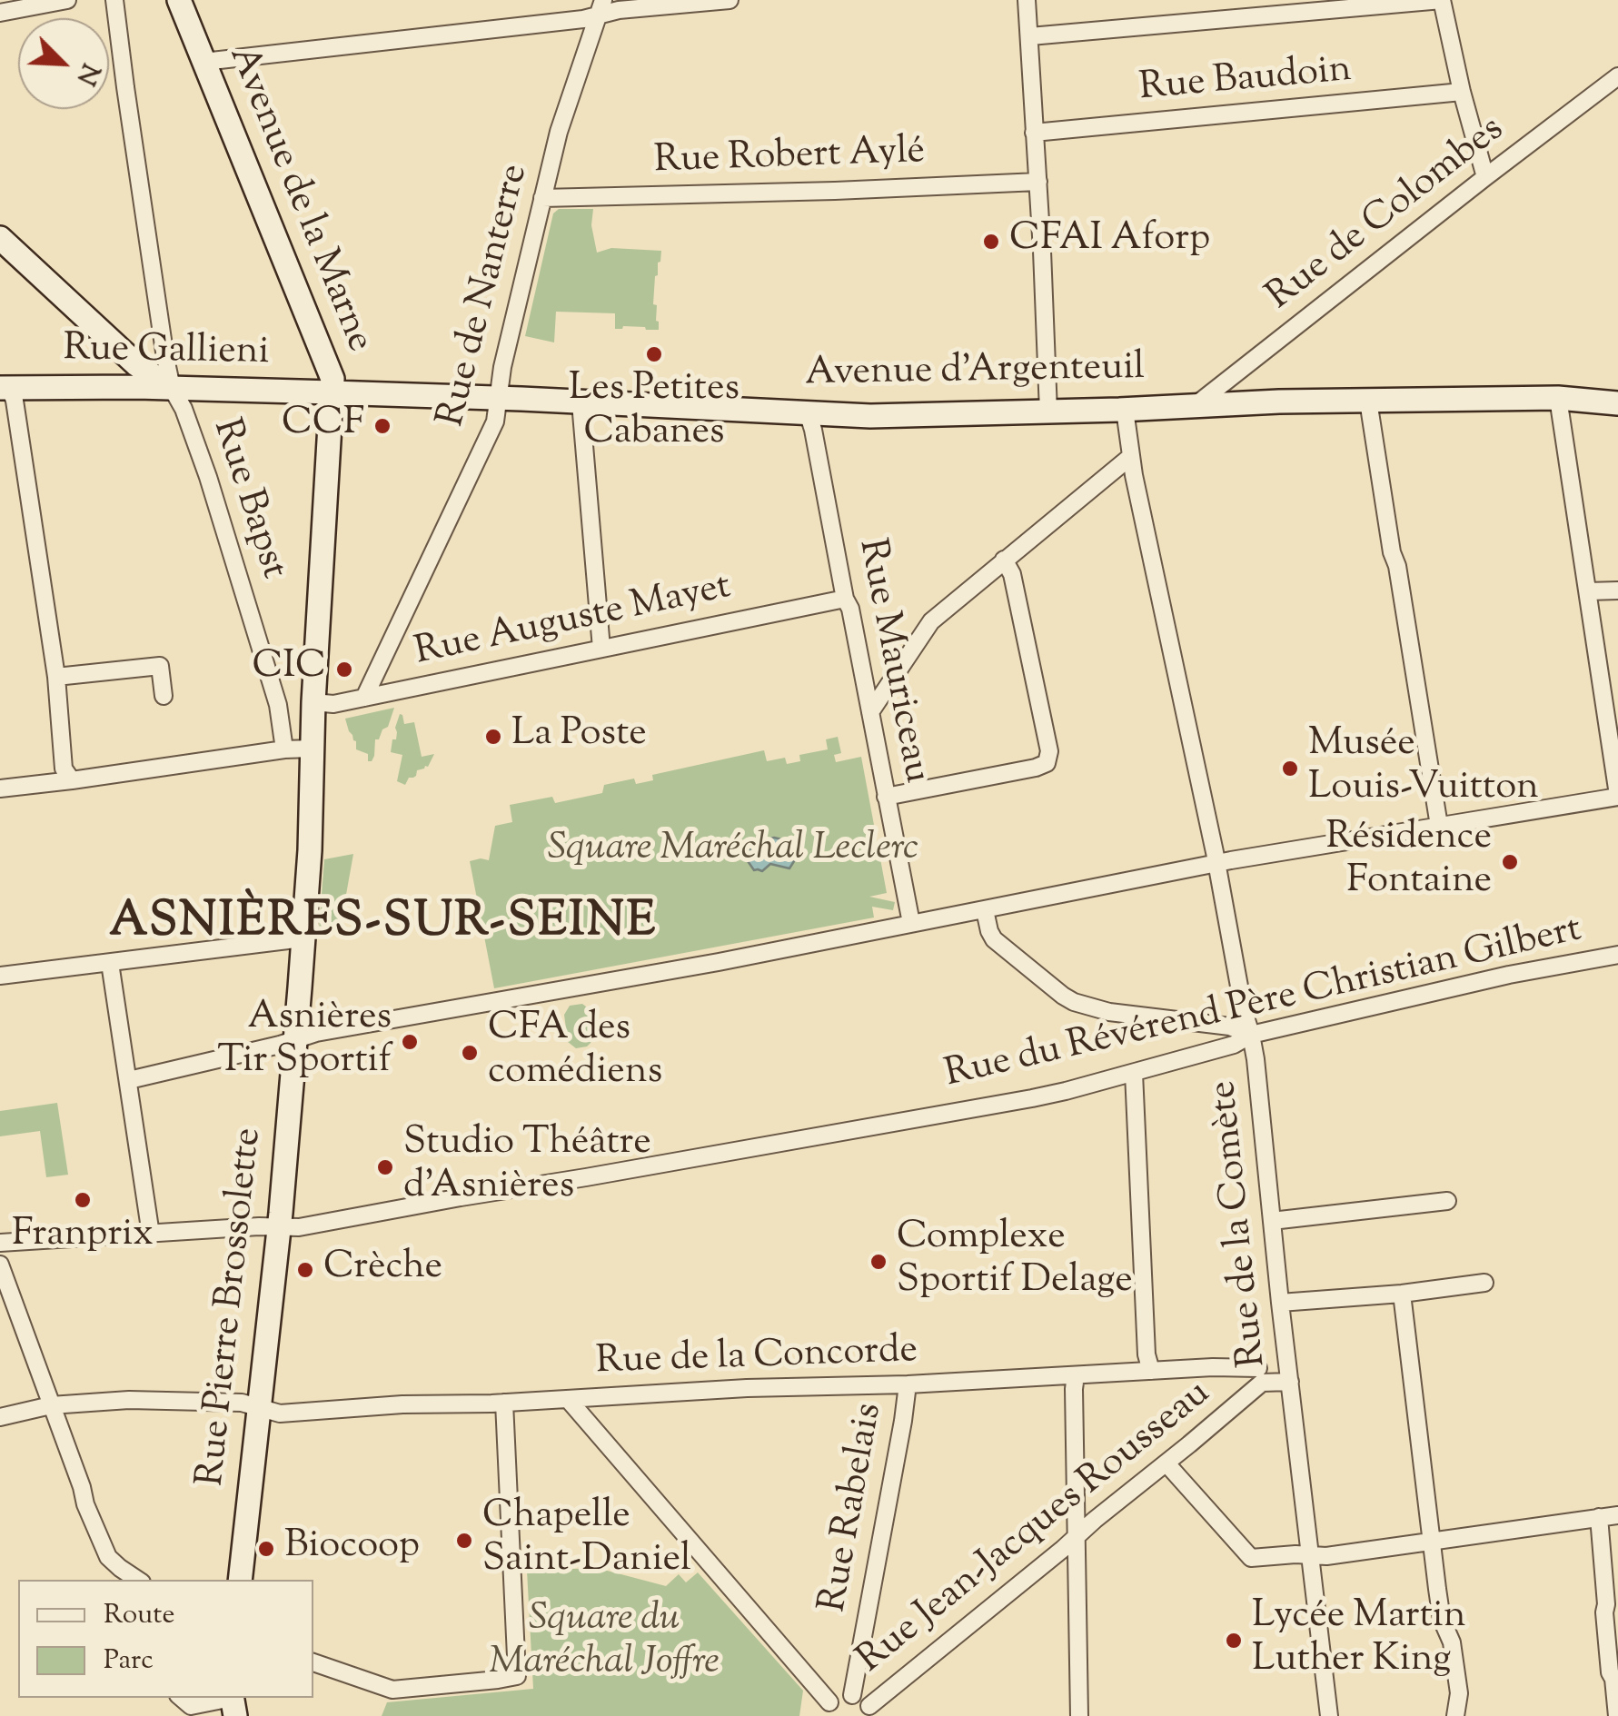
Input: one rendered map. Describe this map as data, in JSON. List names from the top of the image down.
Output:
{
  "streets": {
    "main road": [
      "Avenue de la Marne",
      "Rue Gallieni",
      "Avenue d'Argenteuil",
      "Rue Pierre Brossolette"
    ],
    "street": [
      "Rue Baudoin",
      "Rue Robert Aylé",
      "Rue de Colombes",
      "Rue de Nanterre",
      "Rue Bapst",
      "Rue Auguste Mayet",
      "Rue Mauriceau",
      "Rue du Révérend Père Christian Gilbert",
      "Rue de la Comète",
      "Rue de la Concorde",
      "Rue Rabelais",
      "Rue Jean-Jacques Rousseau"
    ]
  },
  "crossings": [
    ["Rue Robert Aylé", "Rue de Nanterre"],
    ["Avenue de la Marne", "Rue Gallieni"],
    ["Avenue de la Marne", "Avenue d'Argenteuil"],
    ["Avenue de la Marne", "Rue Auguste Mayet"],
    ["Avenue de la Marne", "Rue Pierre Brossolette"],
    ["Rue de Colombes", "Avenue d'Argenteuil"],
    ["Rue de Nanterre", "Avenue d'Argenteuil"],
    ["Rue de Nanterre", "Rue Auguste Mayet"],
    ["Rue Gallieni", "Avenue d'Argenteuil"],
    ["Rue Gallieni", "Rue Bapst"],
    ["Avenue d'Argenteuil", "Rue Mauriceau"],
    ["Avenue d'Argenteuil", "Rue de la Comète"],
    ["Rue Auguste Mayet", "Rue Mauriceau"],
    ["Rue du Révérend Père Christian Gilbert", "Rue de la Comète"],
    ["Rue du Révérend Père Christian Gilbert", "Rue Pierre Brossolette"],
    ["Rue de la Comète", "Rue de la Concorde"],
    ["Rue de la Comète", "Rue Jean-Jacques Rousseau"],
    ["Rue Pierre Brossolette", "Rue de la Concorde"],
    ["Rue de la Concorde", "Rue Rabelais"],
    ["Rue de la Concorde", "Rue Jean-Jacques Rousseau"]
  ],
  "districts": ["ASNIÈRES-SUR-SEINE"],
  "parks": ["Square Maréchal Leclerc", "Square du Maréchal Joffre"],
  "places": [
    "CFAI Aforp",
    "Les Petites Cabanes",
    "CCF",
    "CIC",
    "La Poste",
    "Musée Louis-Vuitton",
    "Résidence Fontaine",
    "Asnières Tir Sportif",
    "CFA des comédiens",
    "Studio Théâtre d'Asnières",
    "Franprix",
    "Complexe Sportif Delage",
    "Crèche",
    "Chapelle Saint-Daniel",
    "Biocoop",
    "Lycée Martin Luther King"
  ],
  "legend": ["Route", "Parc"],
  "north": "bottom right"
}
